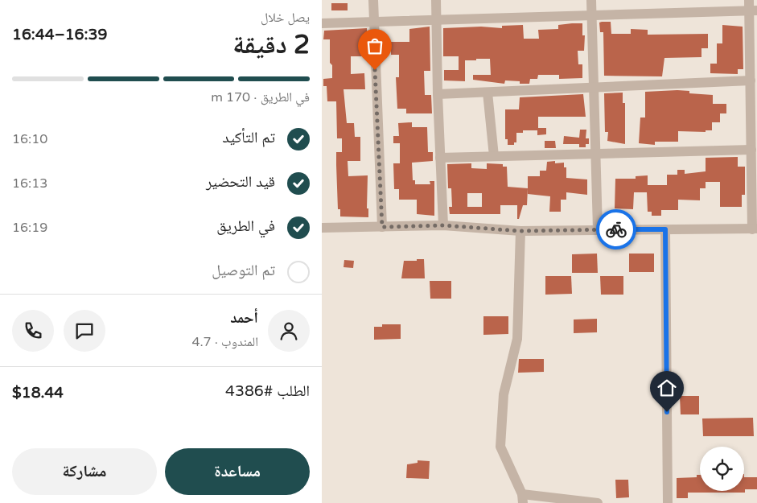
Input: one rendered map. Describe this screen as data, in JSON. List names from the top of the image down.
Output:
{
  "page": {
    "heading": ["2 دقيقة", "يصل خلال", "16:39–16:44"],
    "panel": [
      "أحمد",
      "المندوب · 4.7",
      "الطلب #4386",
      "$18.44"
    ],
    "bar": "في الطريق · 170 m",
    "list": [
      ["تم التأكيد", "16:10"],
      ["قيد التحضير", "16:13"],
      ["في الطريق", "16:19"],
      "تم التوصيل"
    ],
    "buttons": ["مساعدة", "مشاركة"]
  }
}
